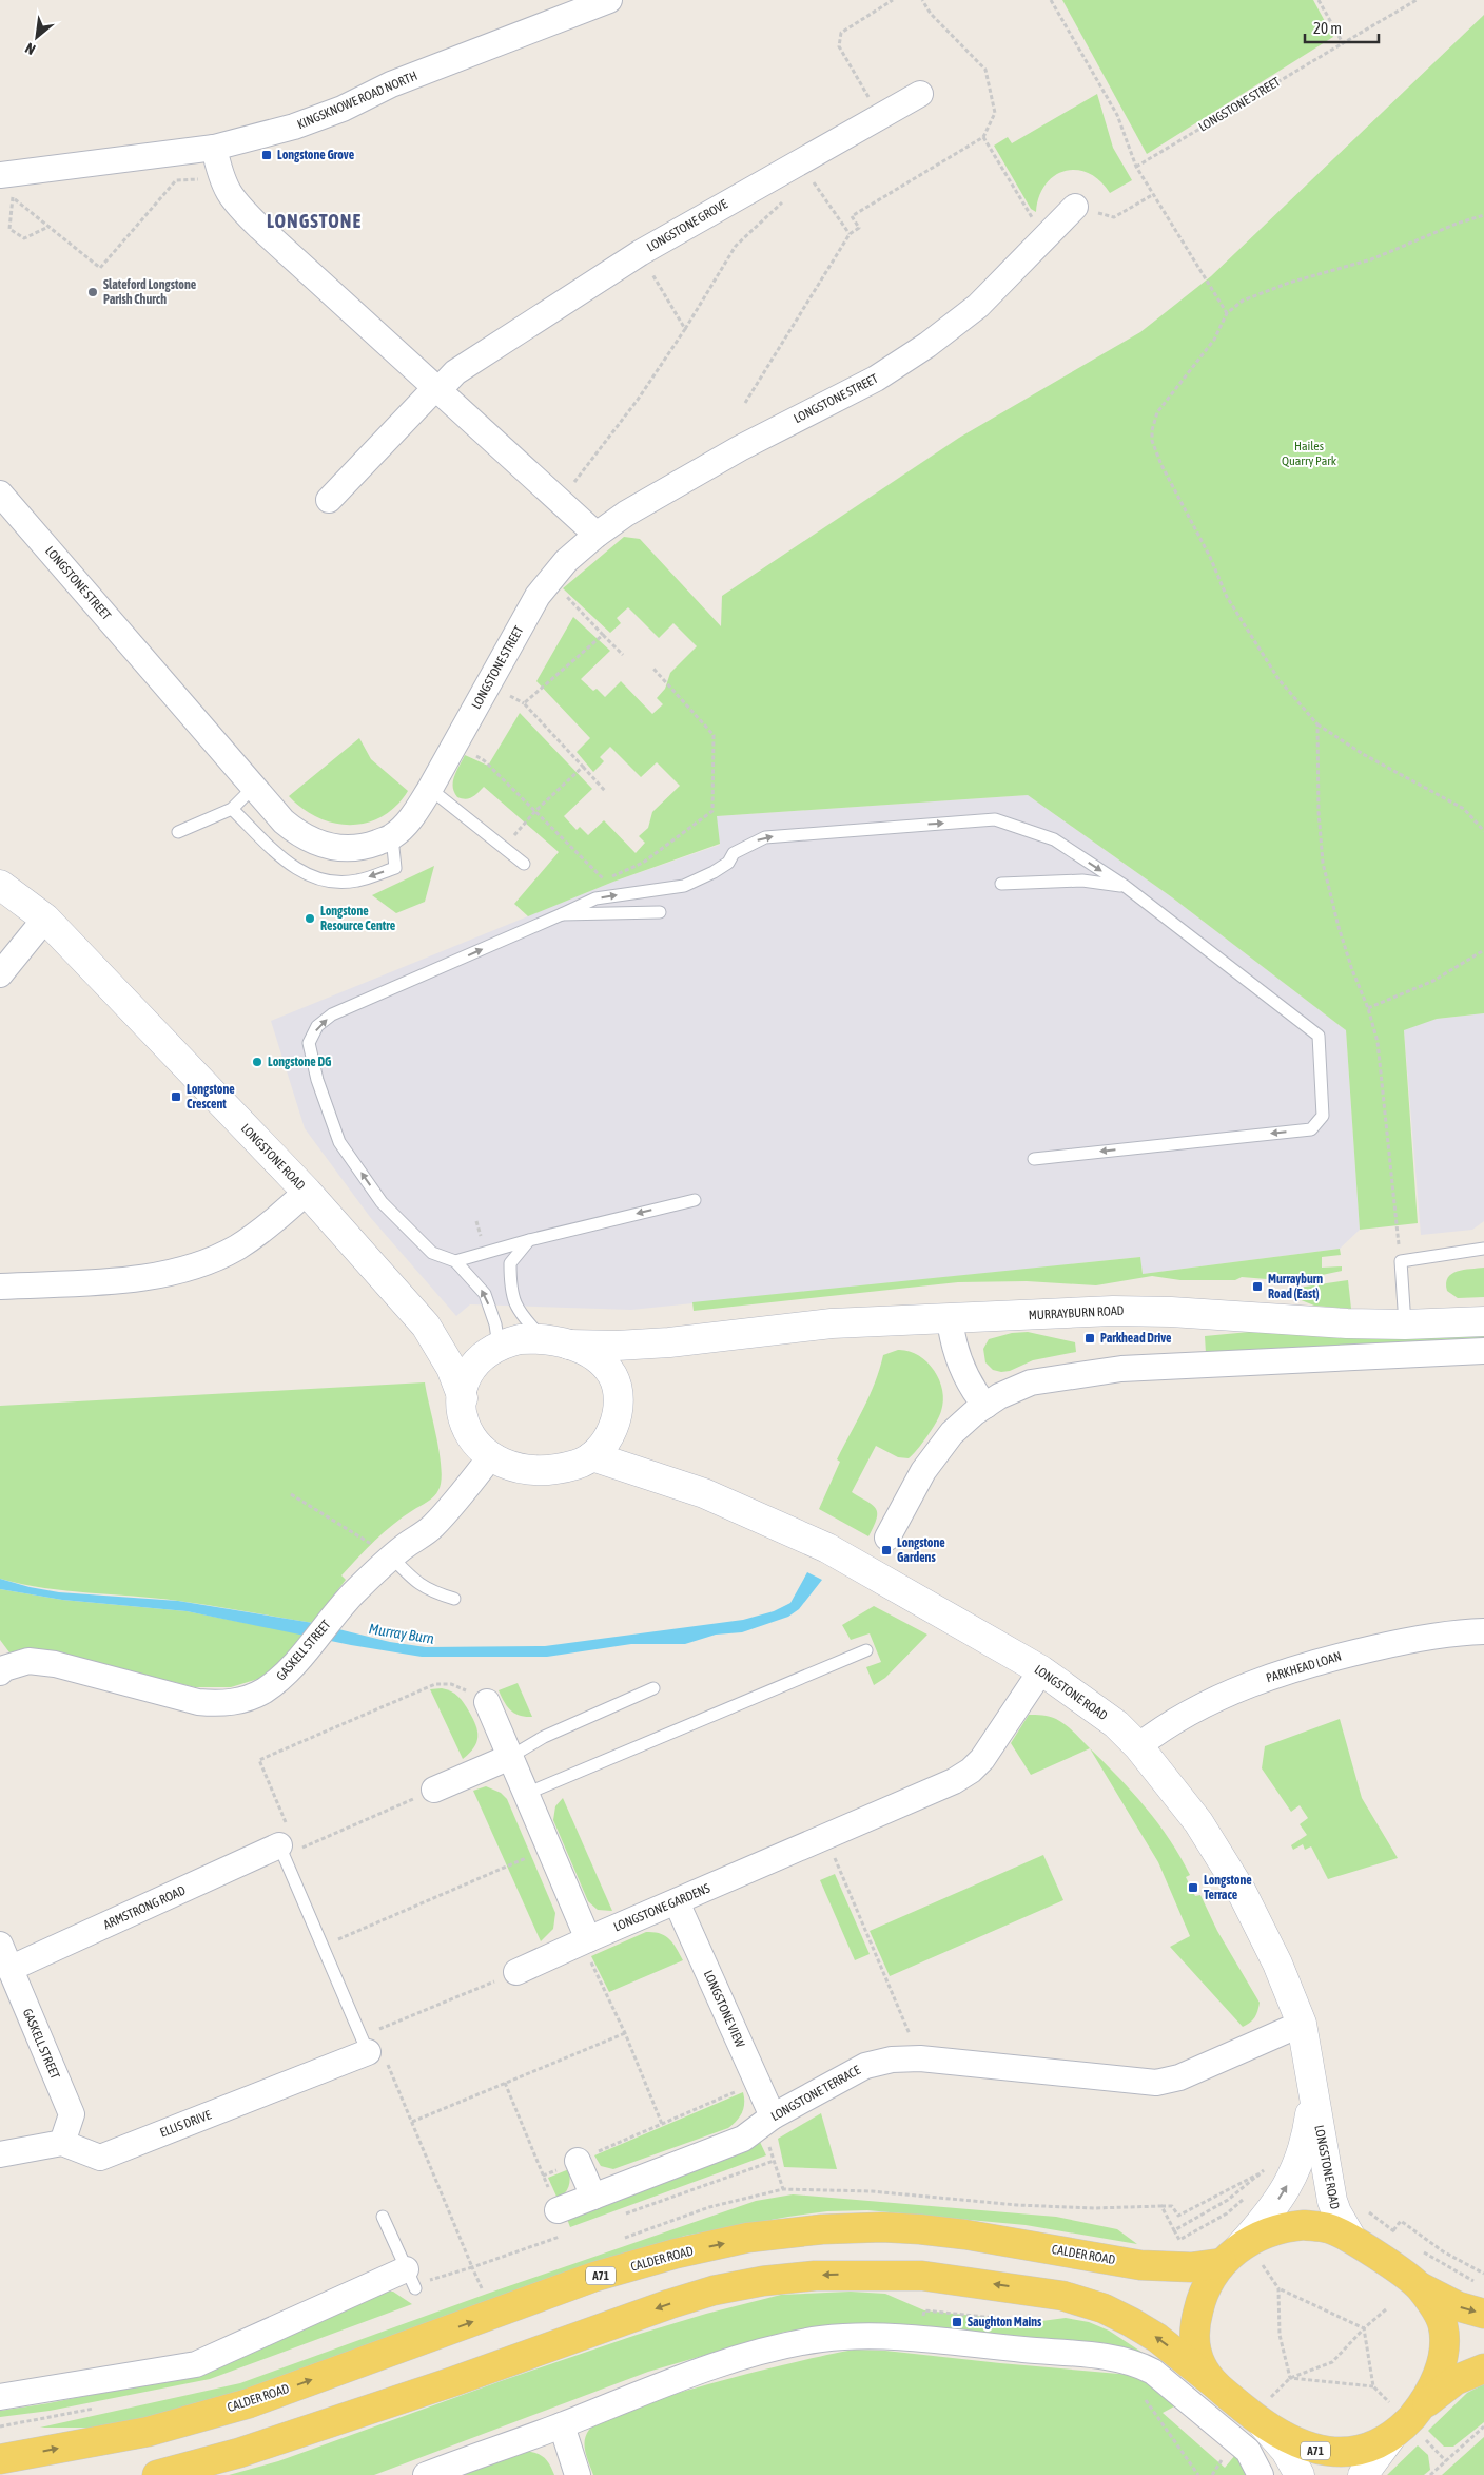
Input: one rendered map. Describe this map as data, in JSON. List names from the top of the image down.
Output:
{
  "streets": {
    "main road": ["CALDER ROAD", "A71"],
    "street": [
      "KINGSKNOWE ROAD NORTH",
      "LONGSTONE STREET",
      "LONGSTONE GROVE",
      "LONGSTONE ROAD",
      "MURRAYBURN ROAD",
      "GASKELL STREET",
      "PARKHEAD LOAN",
      "ARMSTRONG ROAD",
      "LONGSTONE GARDENS",
      "LONGSTONE VIEW",
      "LONGSTONE TERRACE",
      "ELLIS DRIVE"
    ]
  },
  "crossings": [
    ["LONGSTONE ROAD", "MURRAYBURN ROAD"],
    ["LONGSTONE ROAD", "GASKELL STREET"],
    ["LONGSTONE ROAD", "PARKHEAD LOAN"],
    ["LONGSTONE ROAD", "LONGSTONE GARDENS"],
    ["LONGSTONE ROAD", "LONGSTONE TERRACE"],
    ["LONGSTONE ROAD", "CALDER ROAD"],
    ["LONGSTONE ROAD", "A71"],
    ["MURRAYBURN ROAD", "GASKELL STREET"],
    ["GASKELL STREET", "ARMSTRONG ROAD"],
    ["GASKELL STREET", "ELLIS DRIVE"],
    ["LONGSTONE GARDENS", "LONGSTONE VIEW"],
    ["LONGSTONE VIEW", "LONGSTONE TERRACE"],
    ["CALDER ROAD", "A71"]
  ],
  "districts": ["LONGSTONE"],
  "water": ["Murray Burn"],
  "parks": ["Hailes Quarry Park"],
  "places": {
    "transit": [
      "Longstone Grove",
      "Longstone Crescent",
      "Murrayburn Road (East)",
      "Parkhead Drive",
      "Longstone Gardens",
      "Longstone Terrace",
      "Saughton Mains"
    ],
    "other": ["Slateford Longstone Parish Church", "Longstone Resource Centre", "Longstone DG"]
  },
  "scale_bar": "20 m",
  "north": "bottom left"
}
